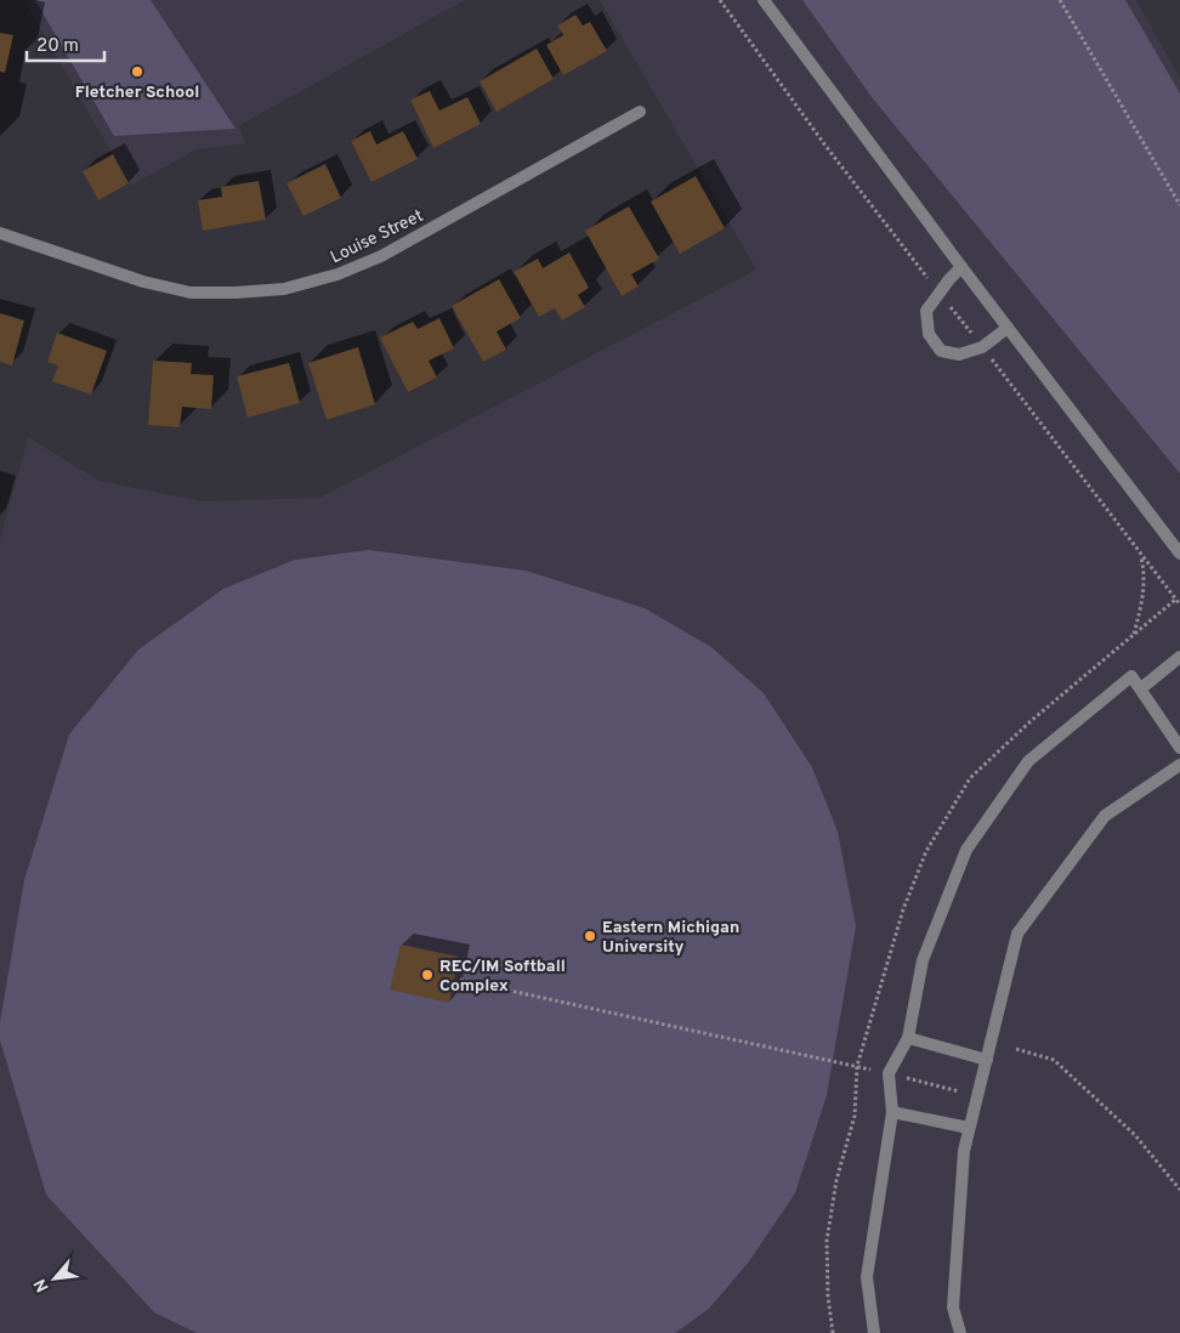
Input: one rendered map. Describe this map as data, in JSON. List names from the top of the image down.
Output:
{
  "streets": {
    "street": ["Louise Street"]
  },
  "places": ["Fletcher School", "Eastern Michigan University", "REC/IM Softball Complex"],
  "scale_bar": "20 m",
  "north": "bottom left"
}
